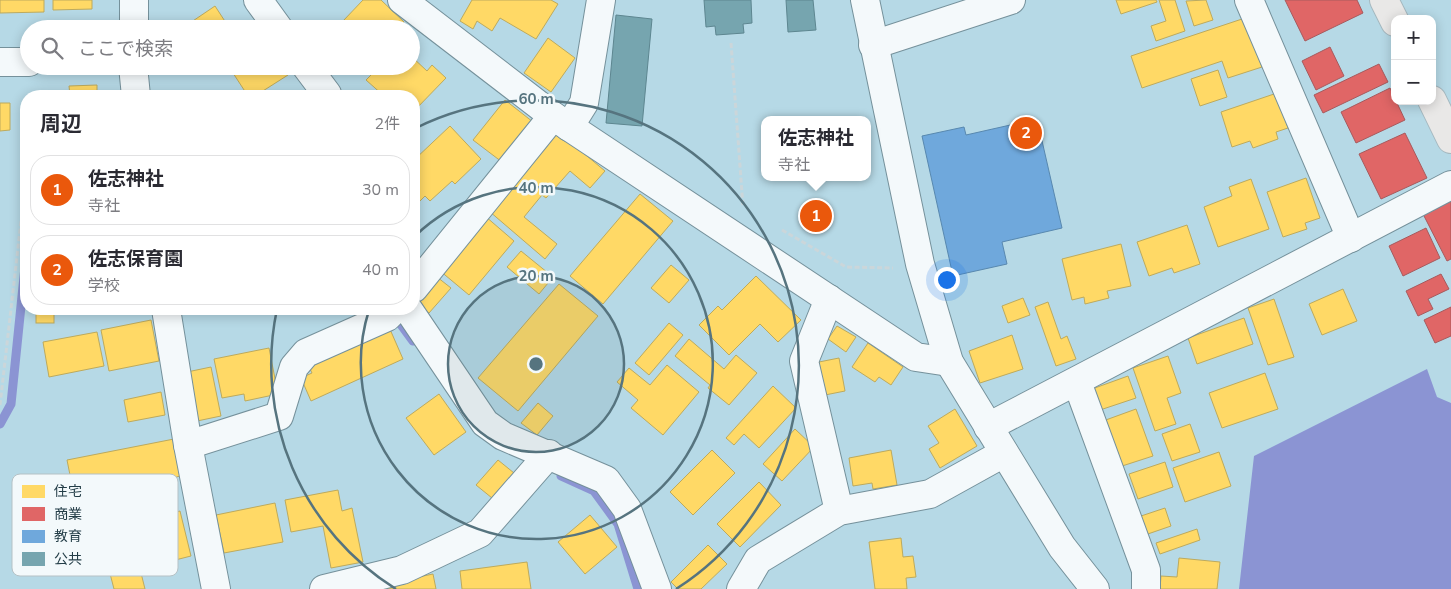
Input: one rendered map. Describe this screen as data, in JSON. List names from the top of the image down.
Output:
{
  "legend": [
    "住宅",
    "商業",
    "教育",
    "公共"
  ],
  "page": {
    "map_buttons": ["+", "−"],
    "search": "ここで検索",
    "heading": ["周辺", "2件"],
    "pins": ["2", "1"],
    "popup": ["佐志神社", "寺社"],
    "list": [
      {
        "mark": "1",
        "name": "佐志神社",
        "note": "寺社",
        "value": "30 m"
      },
      {
        "mark": "2",
        "name": "佐志保育園",
        "note": "学校",
        "value": "40 m"
      }
    ]
  },
  "rings": ["60 m", "40 m", "20 m"]
}
